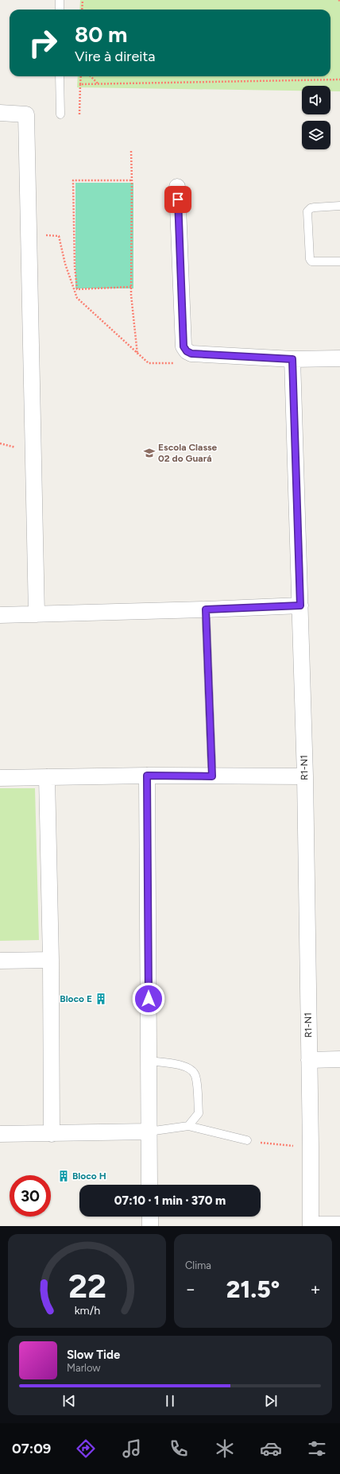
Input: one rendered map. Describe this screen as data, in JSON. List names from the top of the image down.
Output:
{
  "streets": {
    "street": ["R1-N1"]
  },
  "places": {
    "school or university": ["Escola Classe 02 do Guará"],
    "building": ["Bloco E", "Bloco H"]
  },
  "page": {
    "turn": ["80 m", "Vire à direita"],
    "limit": "30",
    "trip": "07:10 · 1 min · 370 m",
    "tile": "Clima",
    "heat": ["−", "21.5°", "+"],
    "song": ["Slow Tide", "Marlow"],
    "tabs": "07:09",
    "gauge": ["22", "km/h"]
  }
}
